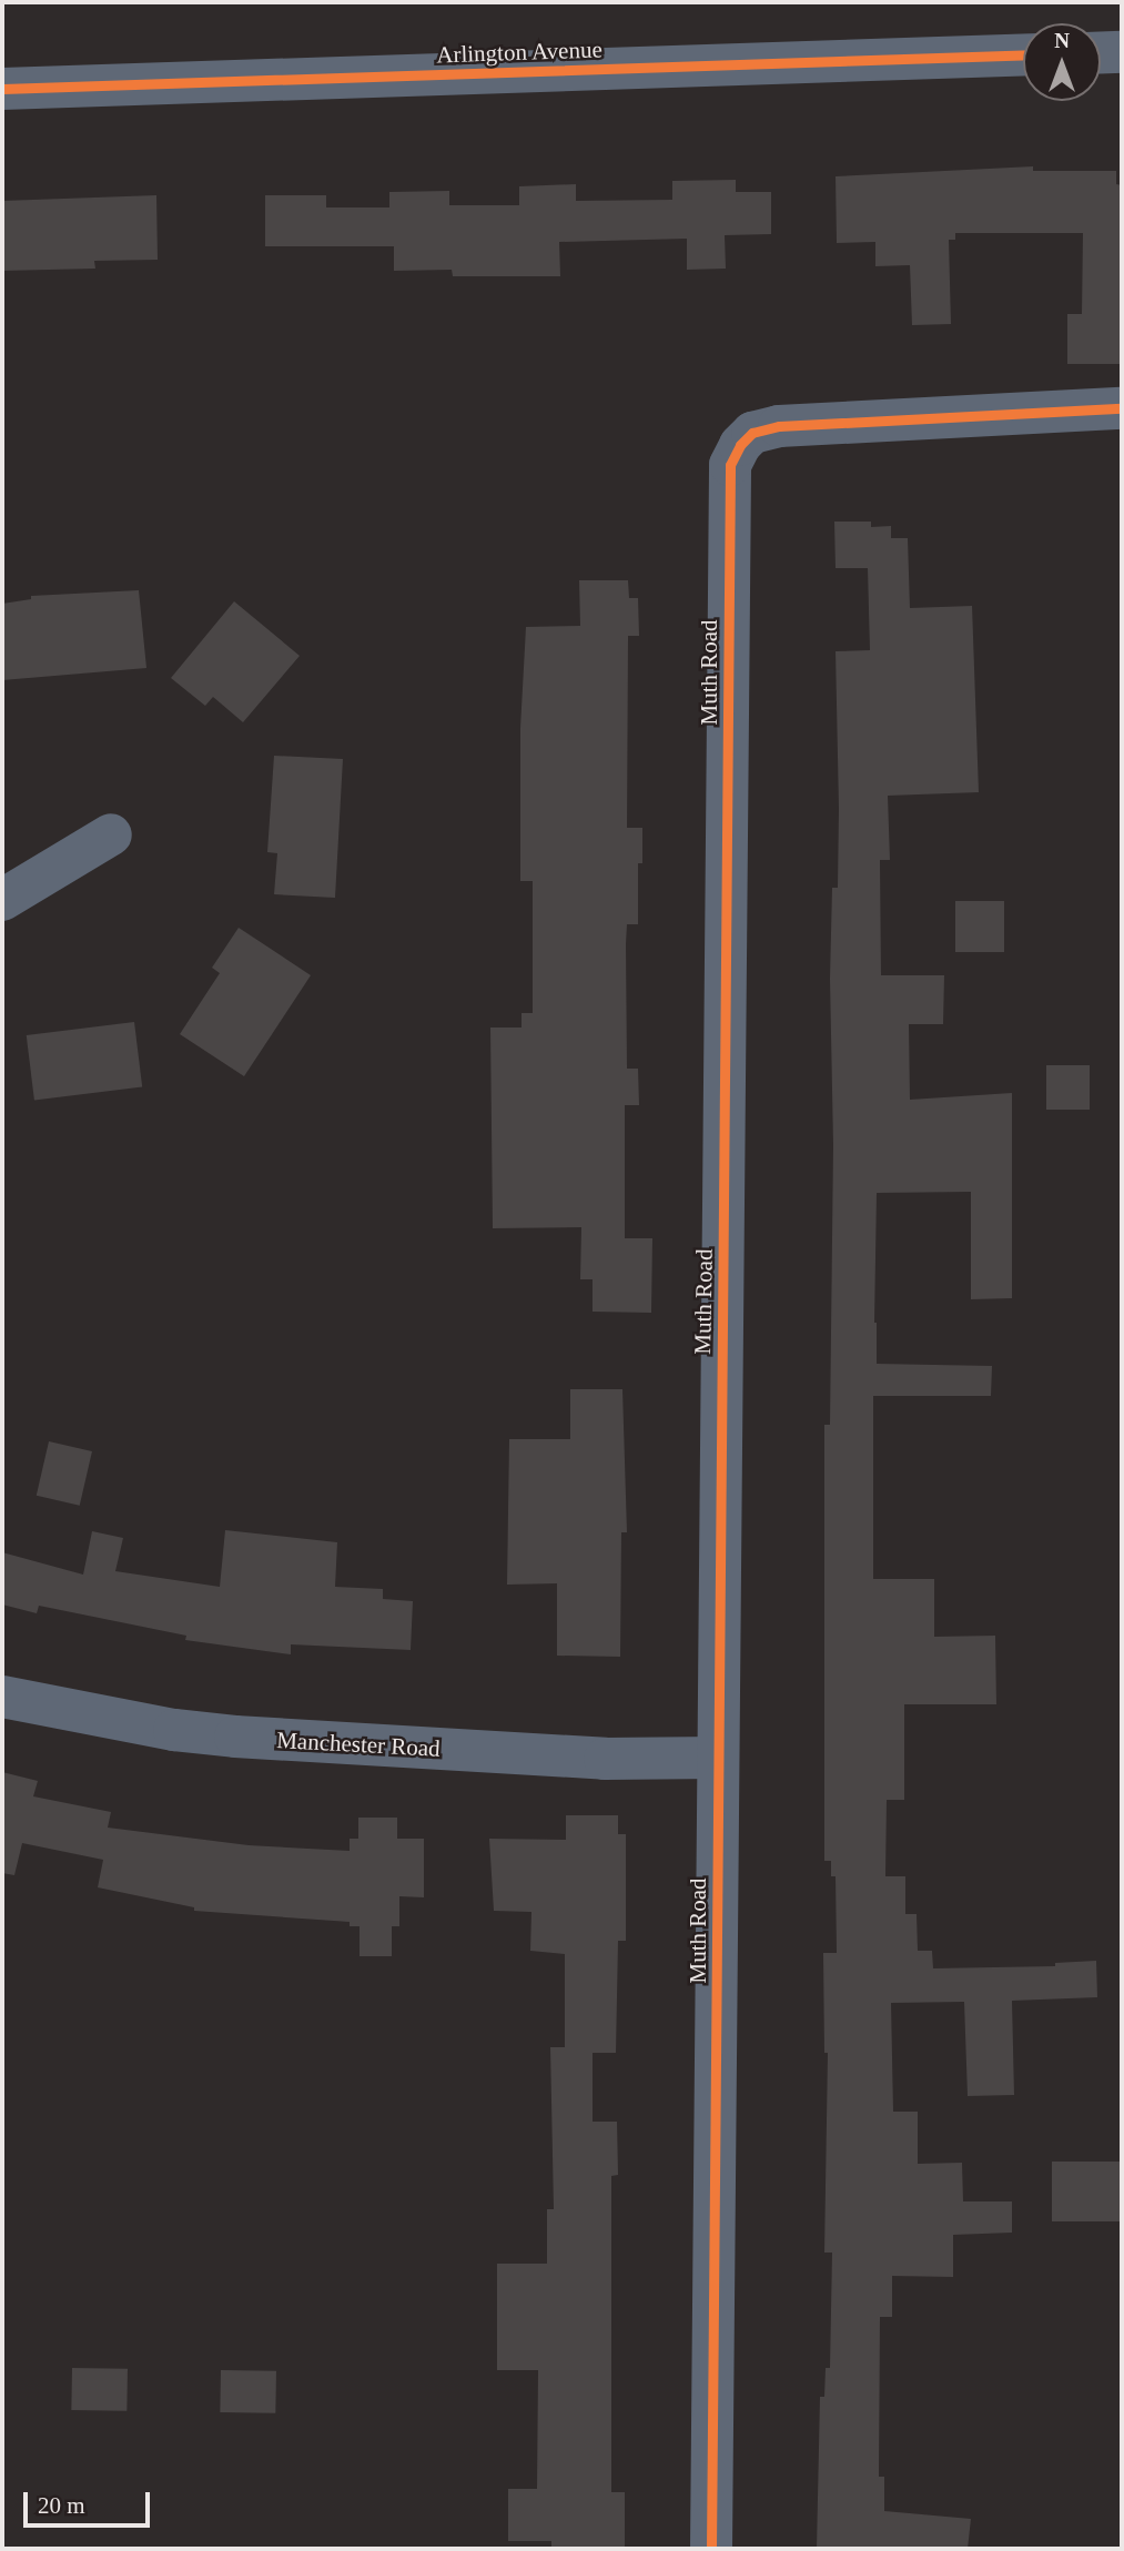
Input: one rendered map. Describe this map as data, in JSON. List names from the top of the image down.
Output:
{
  "streets": {
    "street": ["Arlington Avenue", "Muth Road", "Manchester Road"]
  },
  "crossings": [
    ["Muth Road", "Manchester Road"]
  ],
  "scale_bar": "20 m",
  "north": "top"
}
